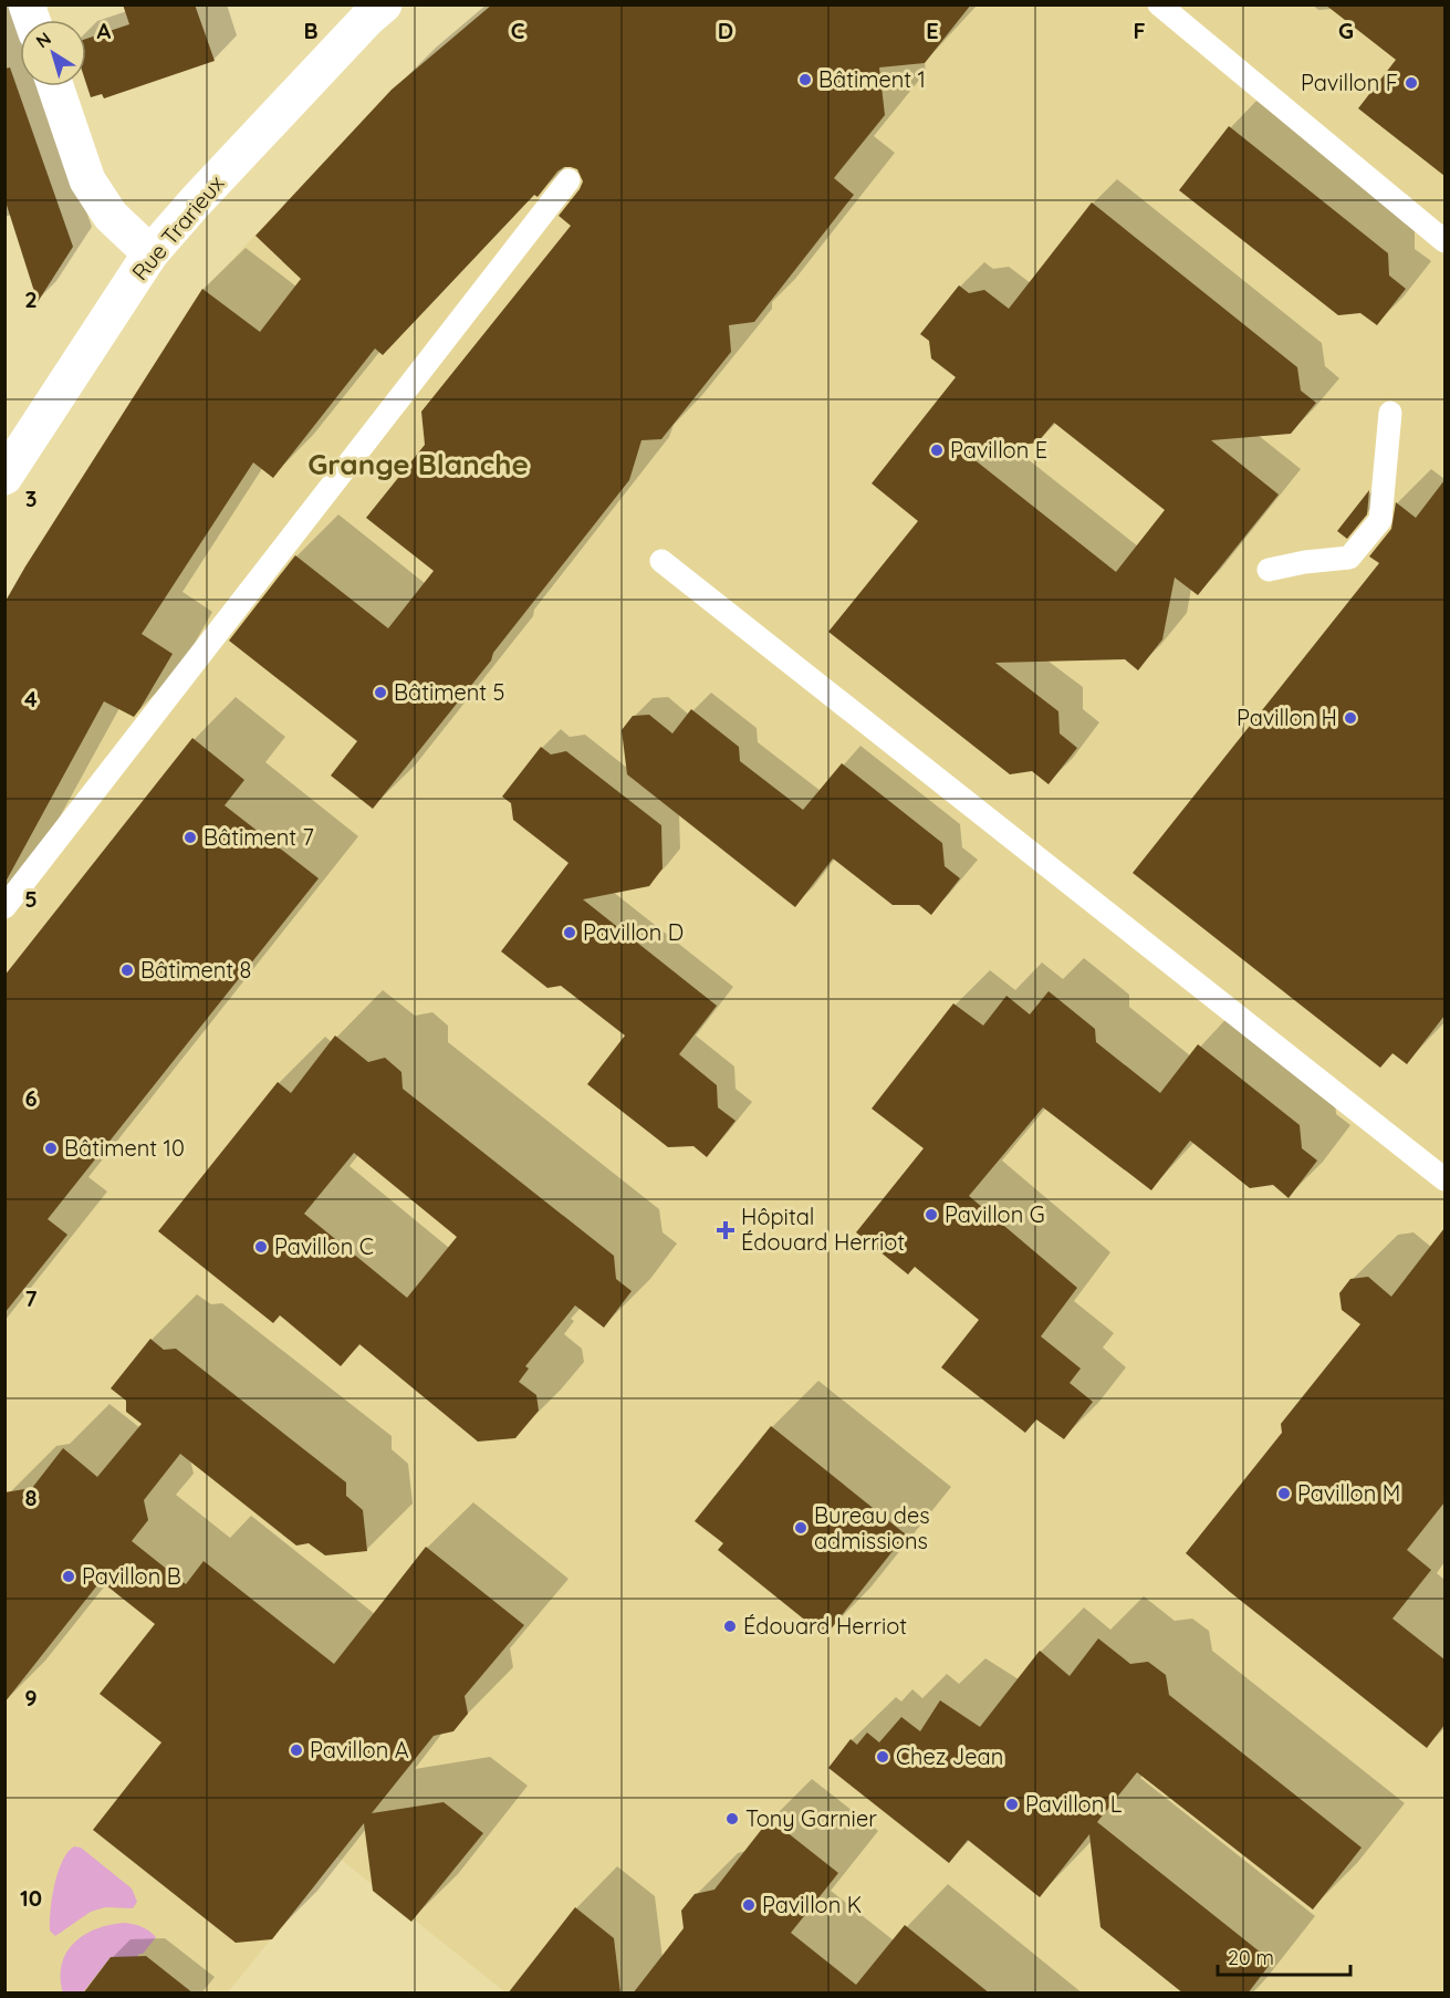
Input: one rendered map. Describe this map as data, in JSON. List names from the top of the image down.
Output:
{
  "streets": {
    "street": ["Rue Trarieux"]
  },
  "districts": ["Grange Blanche"],
  "places": {
    "other": [
      "Bâtiment 1",
      "Pavillon F",
      "Pavillon E",
      "Bâtiment 5",
      "Pavillon H",
      "Bâtiment 7",
      "Pavillon D",
      "Bâtiment 8",
      "Bâtiment 10",
      "Pavillon G",
      "Pavillon C",
      "Pavillon M",
      "Bureau des admissions",
      "Pavillon B",
      "Édouard Herriot",
      "Pavillon A",
      "Chez Jean",
      "Pavillon L",
      "Tony Garnier",
      "Pavillon K"
    ],
    "health": ["Hôpital Édouard Herriot"]
  },
  "scale_bar": "20 m",
  "north": "top left",
  "grid": {
    "columns": [
      "A",
      "B",
      "C",
      "D",
      "E",
      "F",
      "G"
    ],
    "rows": [
      "2",
      "3",
      "4",
      "5",
      "6",
      "7",
      "8",
      "9",
      "10"
    ]
  }
}
